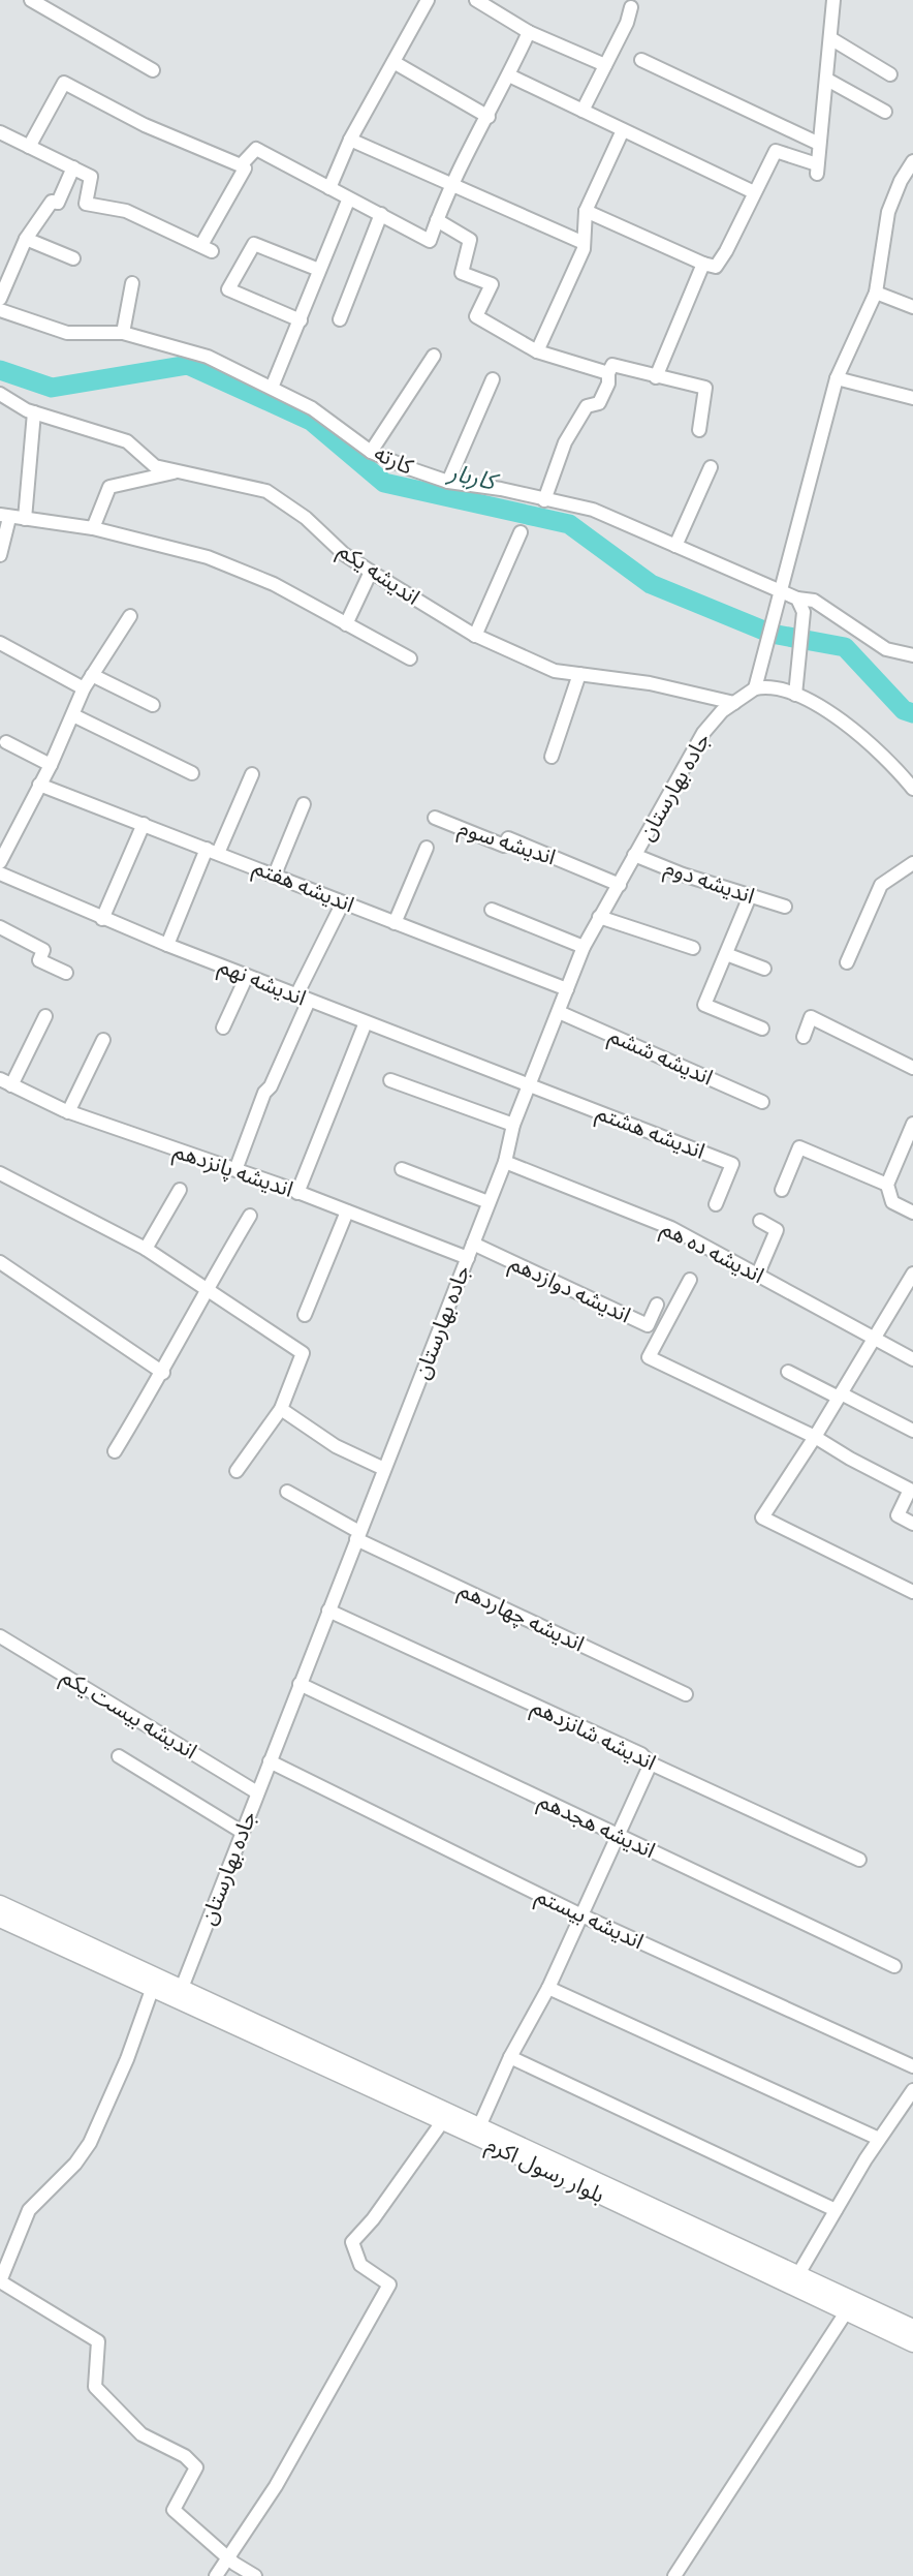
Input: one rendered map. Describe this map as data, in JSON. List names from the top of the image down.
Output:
{
  "streets": {
    "main road": ["بلوار رسول اکرم"],
    "street": [
      "کارته",
      "اندیشه یکم",
      "جاده بهارستان",
      "اندیشه سوم",
      "اندیشه دوم",
      "اندیشه هفتم",
      "اندیشه نهم",
      "اندیشه ششم",
      "اندیشه هشتم",
      "اندیشه پانزدهم",
      "اندیشه ده هم",
      "اندیشه دوازدهم",
      "اندیشه چهاردهم",
      "اندیشه بیست یکم",
      "اندیشه شانزدهم",
      "اندیشه هجدهم",
      "اندیشه بیستم"
    ]
  },
  "crossings": [
    ["اندیشه یکم", "جاده بهارستان"],
    ["جاده بهارستان", "اندیشه سوم"],
    ["جاده بهارستان", "اندیشه دوم"],
    ["جاده بهارستان", "اندیشه هفتم"],
    ["جاده بهارستان", "اندیشه نهم"],
    ["جاده بهارستان", "اندیشه ششم"],
    ["جاده بهارستان", "اندیشه هشتم"],
    ["جاده بهارستان", "اندیشه پانزدهم"],
    ["جاده بهارستان", "اندیشه ده هم"],
    ["جاده بهارستان", "اندیشه دوازدهم"],
    ["جاده بهارستان", "اندیشه چهاردهم"],
    ["جاده بهارستان", "اندیشه بیست یکم"],
    ["جاده بهارستان", "اندیشه شانزدهم"],
    ["جاده بهارستان", "اندیشه هجدهم"],
    ["جاده بهارستان", "اندیشه بیستم"],
    ["جاده بهارستان", "بلوار رسول اکرم"],
    ["اندیشه نهم", "اندیشه هشتم"]
  ],
  "water": ["کاربار"]
}
